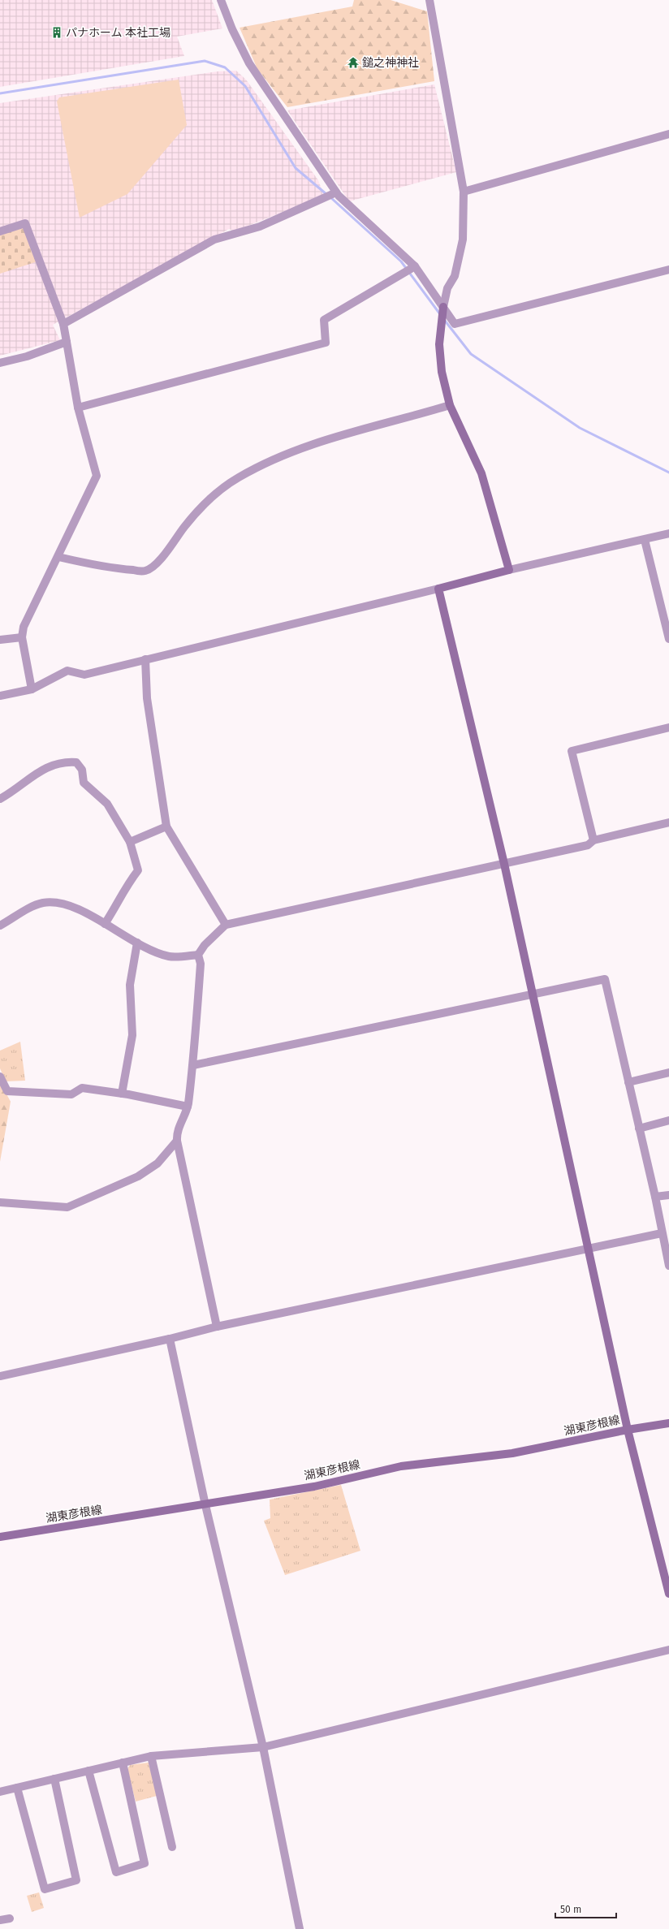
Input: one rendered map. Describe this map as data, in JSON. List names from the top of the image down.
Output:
{
  "streets": {
    "street": ["湖東彦根線"]
  },
  "places": {
    "building": ["パナホーム 本社工場"],
    "temple": ["鎚之神神社"]
  },
  "scale_bar": "50 m"
}
